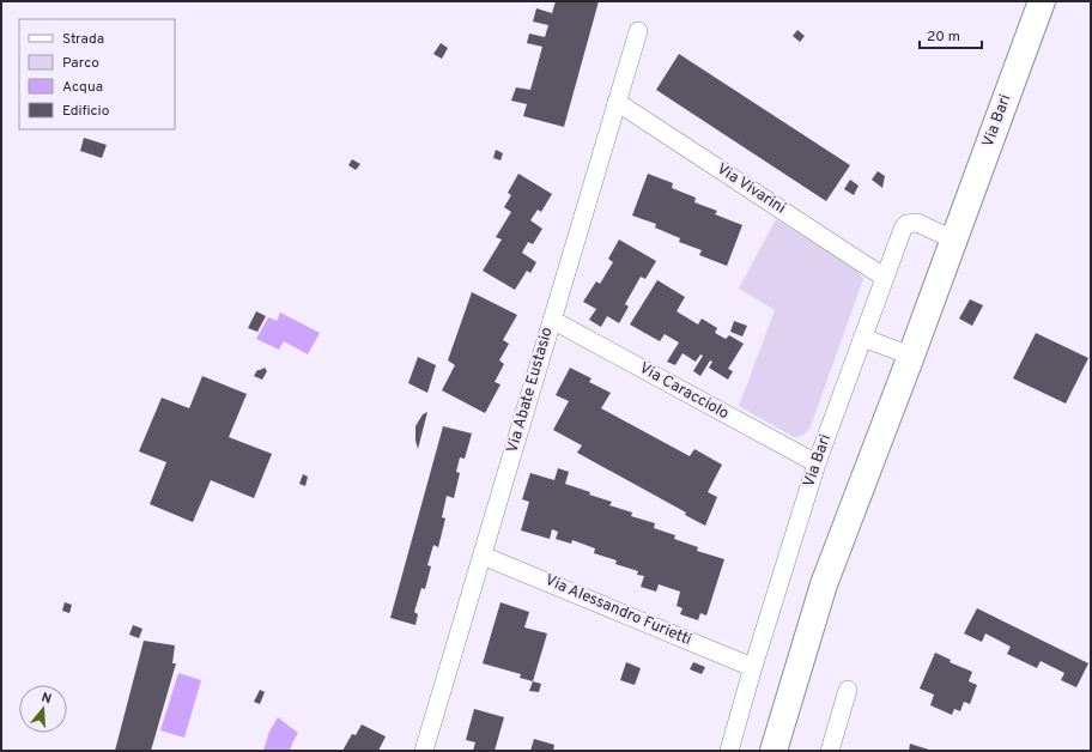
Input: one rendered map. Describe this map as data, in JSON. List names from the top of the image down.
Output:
{
  "streets": {
    "main road": ["Via Bari"],
    "street": [
      "Via Vivarini",
      "Via Abate Eustasio",
      "Via Caracciolo",
      "Via Alessandro Furietti"
    ]
  },
  "crossings": [
    ["Via Bari", "Via Vivarini"],
    ["Via Bari", "Via Caracciolo"],
    ["Via Bari", "Via Alessandro Furietti"],
    ["Via Vivarini", "Via Abate Eustasio"],
    ["Via Abate Eustasio", "Via Caracciolo"],
    ["Via Abate Eustasio", "Via Alessandro Furietti"]
  ],
  "legend": [
    "Strada",
    "Parco",
    "Acqua",
    "Edificio"
  ],
  "scale_bar": "20 m",
  "north": "top"
}
